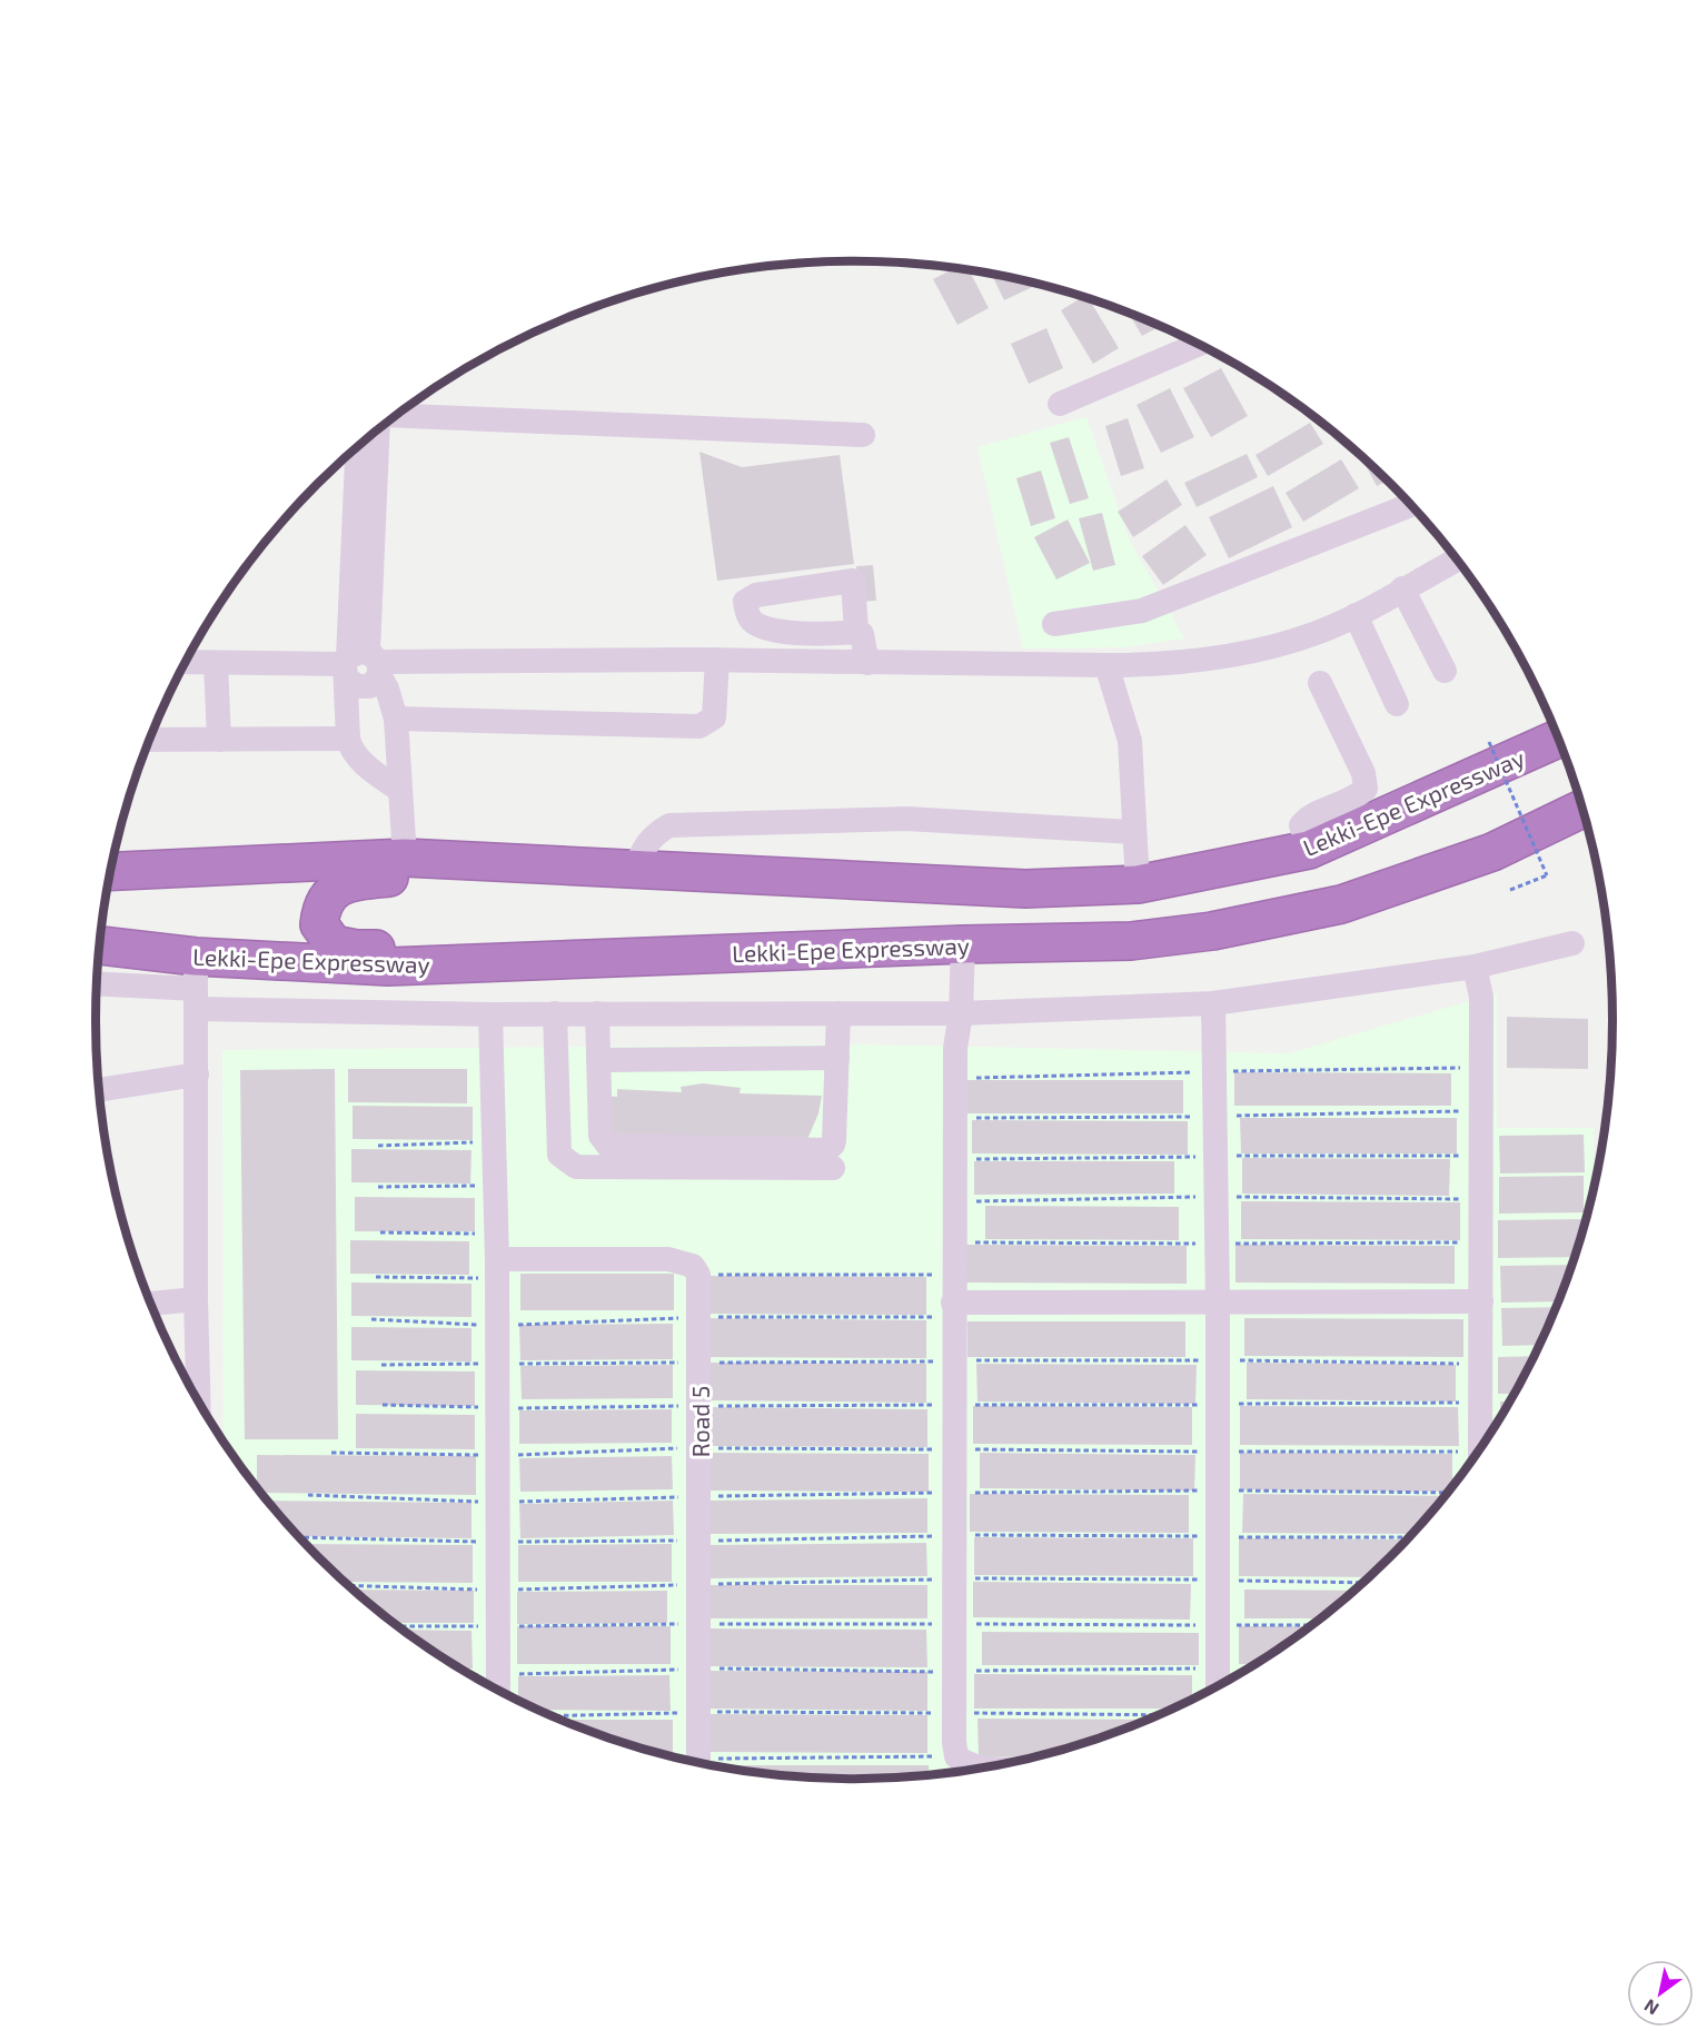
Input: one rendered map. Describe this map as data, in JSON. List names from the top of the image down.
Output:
{
  "streets": {
    "highway": ["Lekki-Epe Expressway"],
    "street": ["Road 5"]
  },
  "north": "bottom left"
}
